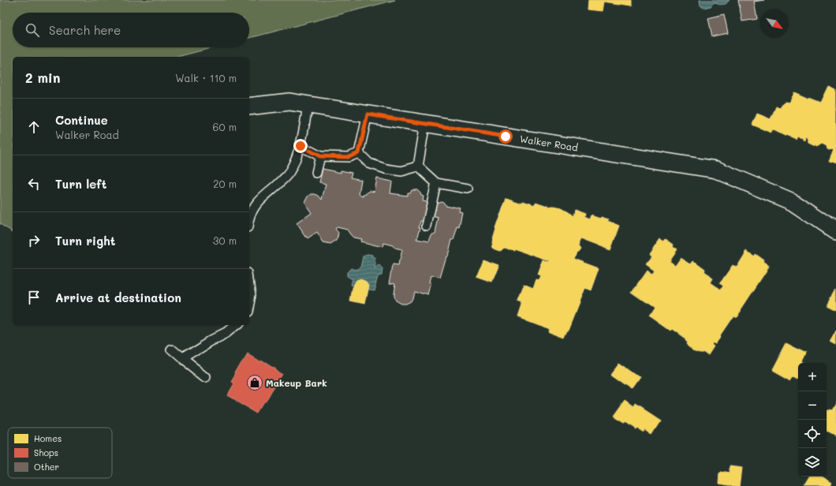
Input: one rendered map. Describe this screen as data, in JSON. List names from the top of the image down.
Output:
{
  "streets": {
    "street": ["Walker Road"]
  },
  "places": {
    "shop": ["Makeup Bark"]
  },
  "legend": ["Homes", "Shops", "Other"],
  "north": "bottom right",
  "page": {
    "search": "Search here",
    "heading": ["2 min", "Walk · 110 m"],
    "list": [
      ["Continue", "Walker Road", "60 m"],
      ["Turn left", "20 m"],
      ["Turn right", "30 m"],
      "Arrive at destination"
    ],
    "map_buttons": ["+", "−"]
  }
}
